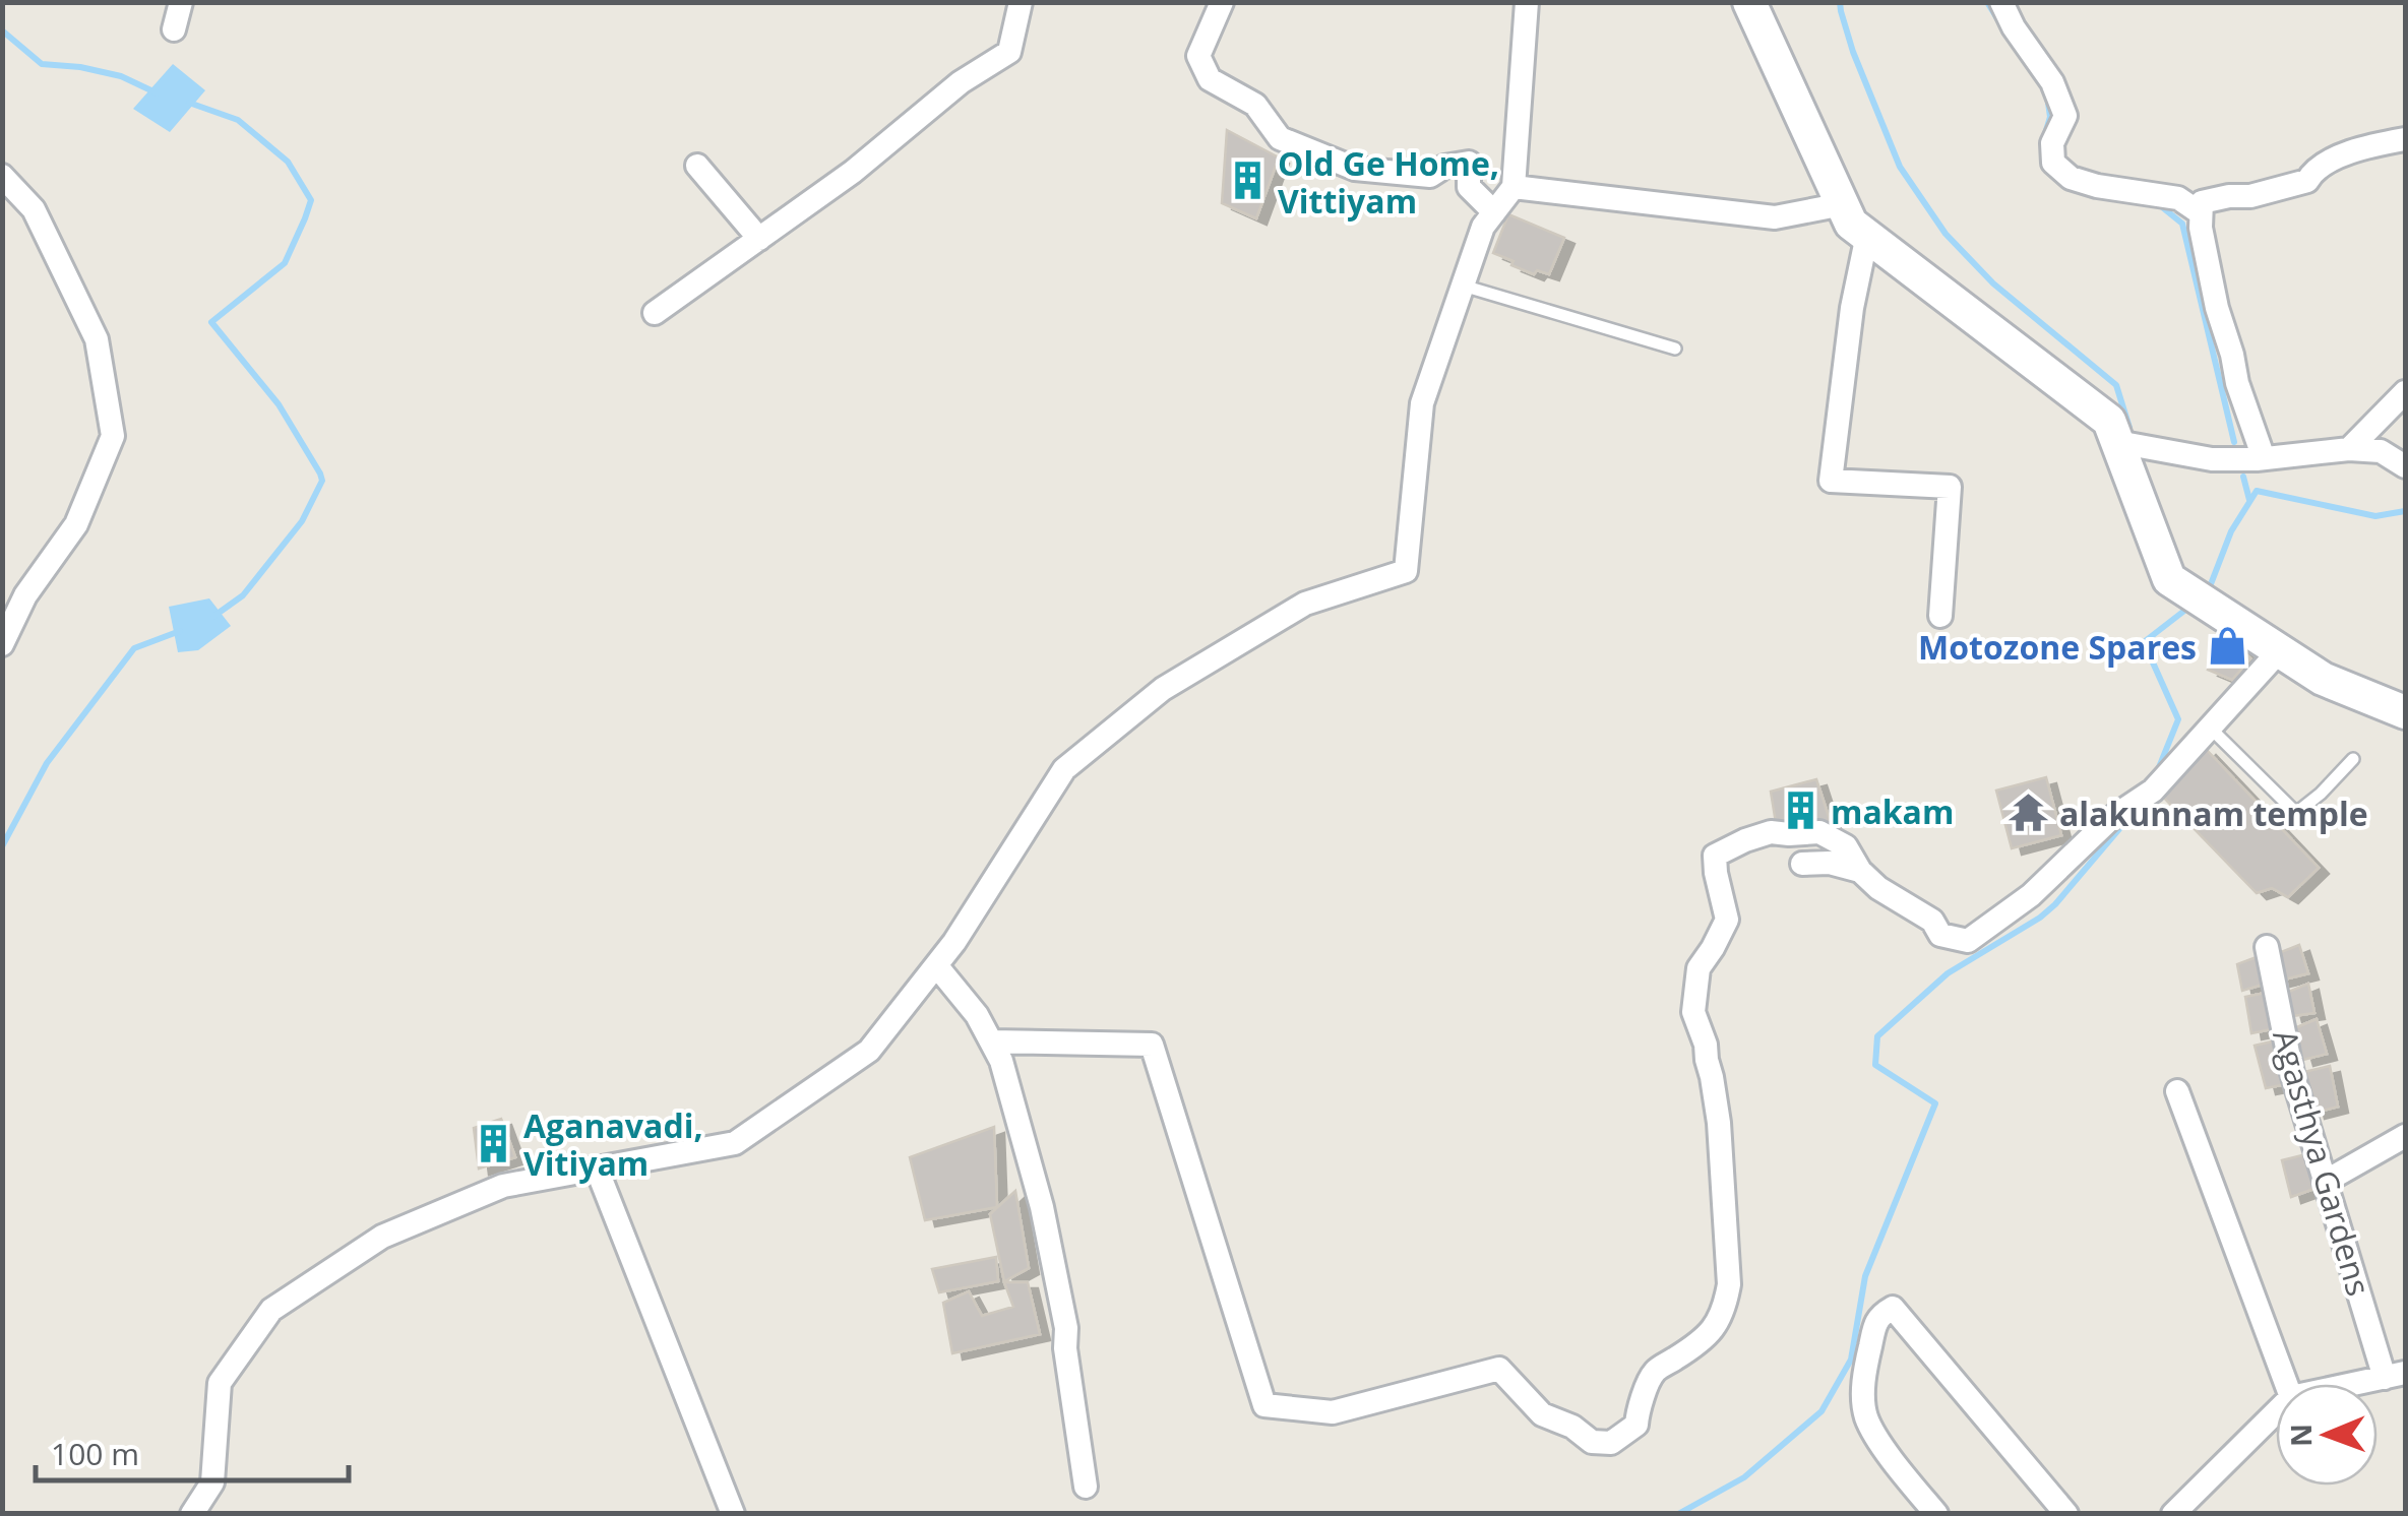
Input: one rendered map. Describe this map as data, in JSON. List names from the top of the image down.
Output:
{
  "streets": {
    "street": ["Agasthya Gardens"]
  },
  "places": {
    "building": ["Old Ge Home, Vittiyam", "makam", "Aganavadi, Vitiyam"],
    "shop": ["Motozone Spares"],
    "temple": ["alakunnam temple"]
  },
  "scale_bar": "100 m",
  "north": "left"
}
